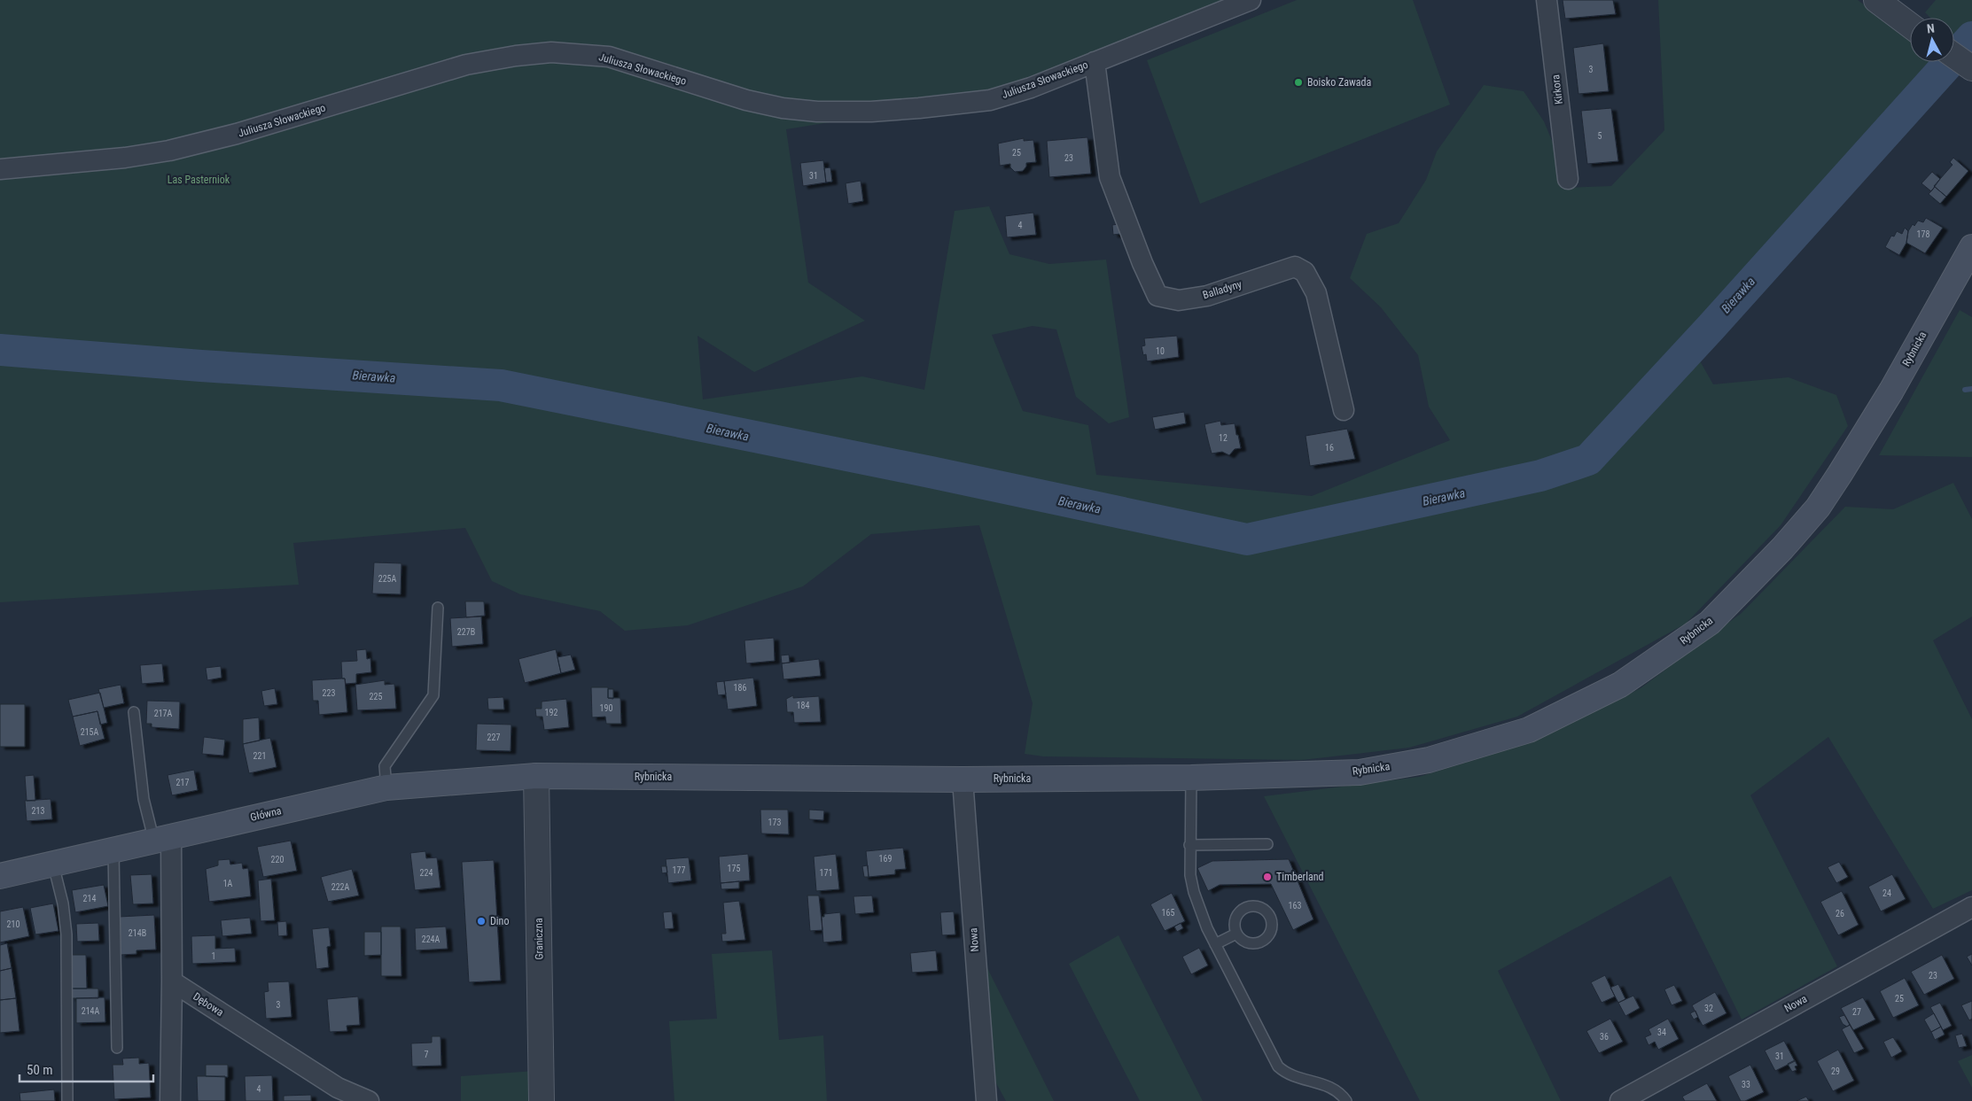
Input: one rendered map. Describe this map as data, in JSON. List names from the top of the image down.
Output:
{
  "streets": {
    "main road": ["Rybnicka", "Główna"],
    "street": [
      "Juliusza Słowackiego",
      "Kirkora",
      "Balladyny",
      "Graniczna",
      "Nowa",
      "Dębowa"
    ]
  },
  "crossings": [
    ["Juliusza Słowackiego", "Balladyny"],
    ["Rybnicka", "Główna"],
    ["Rybnicka", "Graniczna"],
    ["Rybnicka", "Nowa"],
    ["Główna", "Graniczna"]
  ],
  "water": ["Bierawka"],
  "parks": ["Las Pasterniok"],
  "places": ["Boisko Zawada", "Timberland", "Dino"],
  "house_numbers": [
    "3",
    "5",
    "25",
    "23",
    "31",
    "4",
    "178",
    "10",
    "12",
    "16",
    "225A",
    "227B",
    "186",
    "223",
    "225",
    "184",
    "190",
    "192",
    "217A",
    "215A",
    "227",
    "221",
    "217",
    "213",
    "173",
    "169",
    "220",
    "175",
    "177",
    "224",
    "171",
    "1A",
    "222A",
    "24",
    "214",
    "163",
    "165",
    "26",
    "210",
    "214B",
    "224A",
    "1",
    "23",
    "25",
    "3",
    "32",
    "214A",
    "27",
    "34",
    "36",
    "7",
    "31",
    "29",
    "33",
    "4"
  ],
  "scale_bar": "50 m",
  "north": "top"
}
